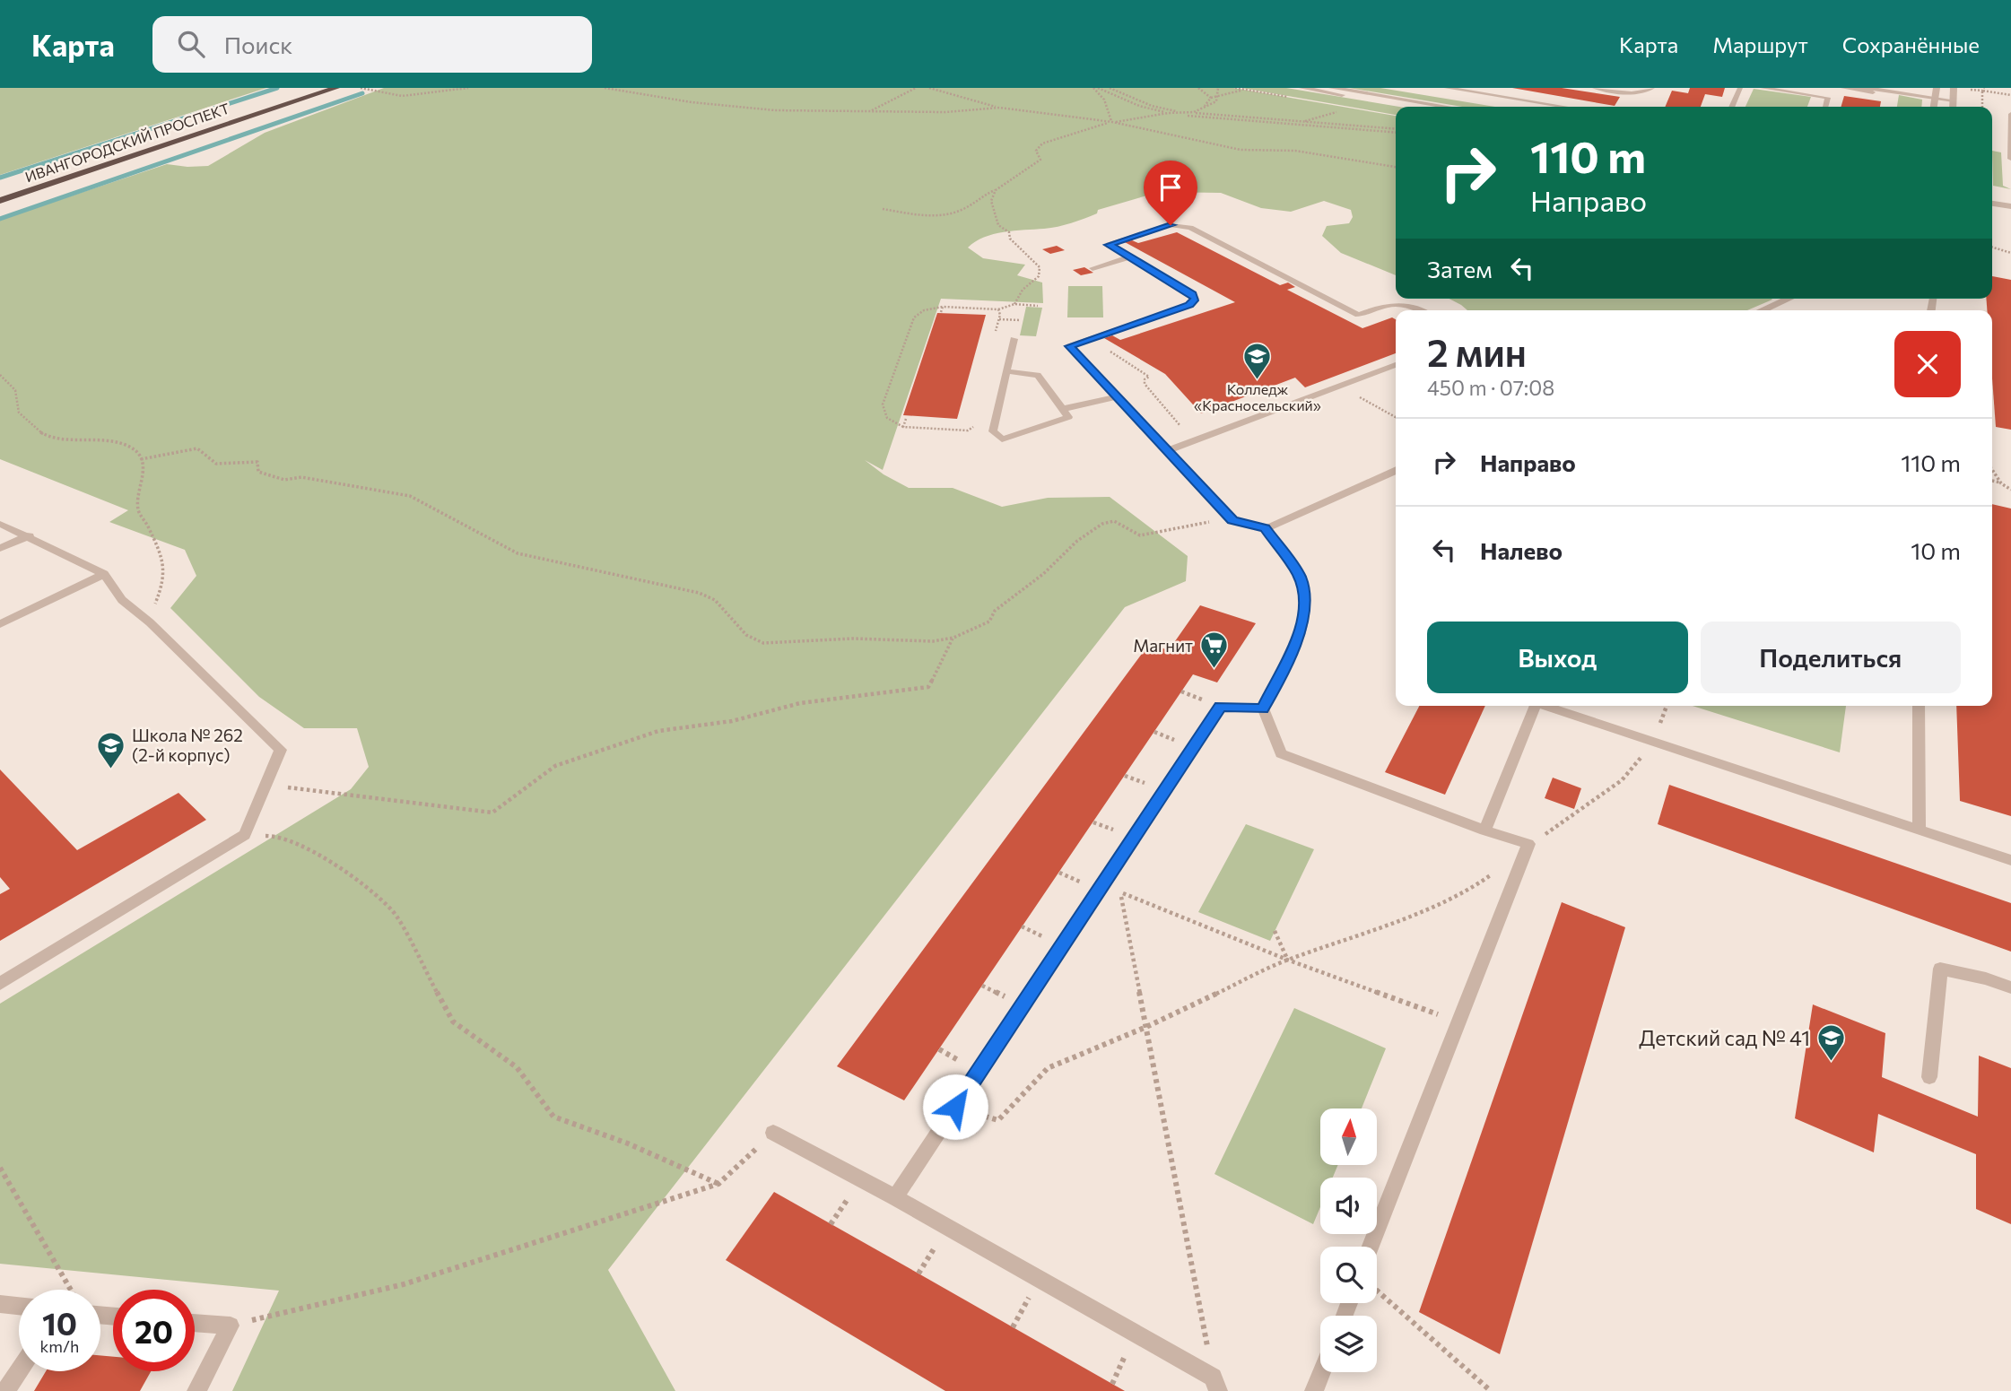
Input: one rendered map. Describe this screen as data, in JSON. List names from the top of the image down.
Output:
{
  "streets": {
    "highway": ["ИВАНГОРОДСКИЙ ПРОСПЕКТ"]
  },
  "places": {
    "school or university": ["Колледж «Красносельский»", "Школа № 262 (2-й корпус)", "Детский сад № 41"],
    "supermarket": ["Магнит"]
  },
  "north": "top",
  "page": {
    "header": "Карта",
    "search": "Поиск",
    "nav": ["Карта", "Маршрут", "Сохранённые"],
    "turn": ["110 m", "Направо"],
    "then": "Затем",
    "heading": ["2 мин", "450 m · 07:08"],
    "list": [
      {
        "name": "Направо",
        "value": "110 m"
      },
      {
        "name": "Налево",
        "value": "10 m"
      }
    ],
    "buttons": ["Выход", "Поделиться"],
    "speed": "10 km/h",
    "limit": "20"
  }
}
